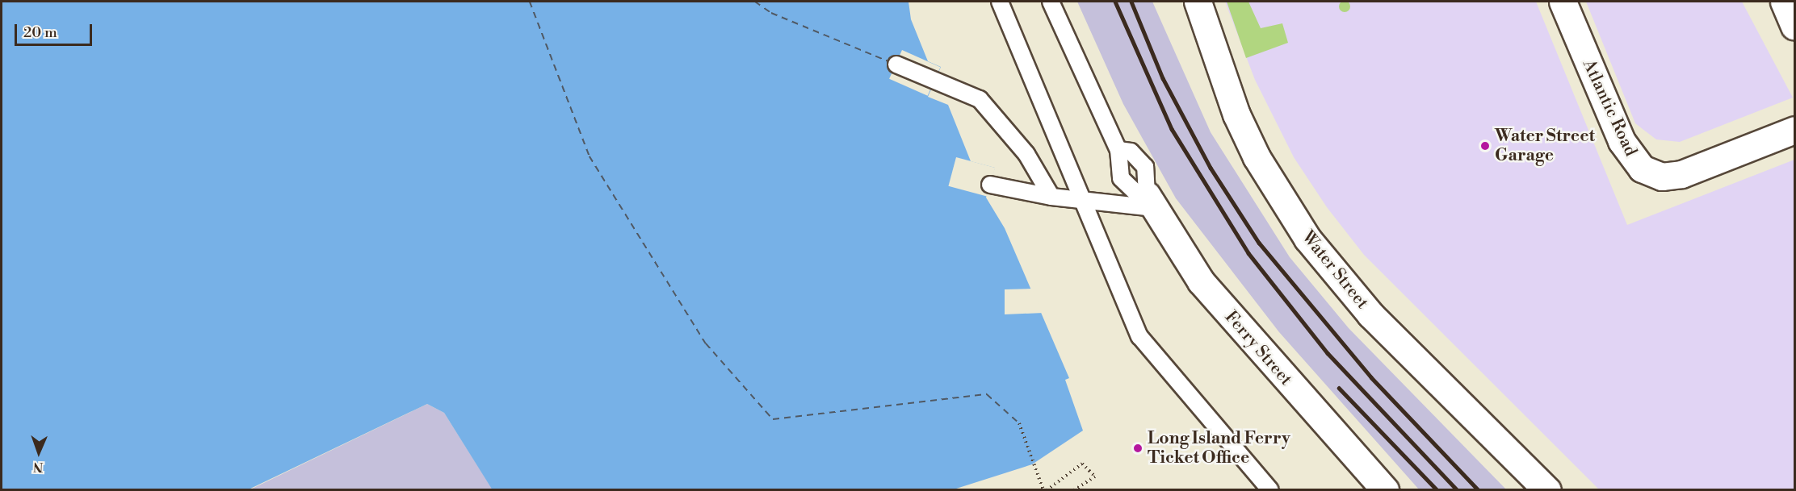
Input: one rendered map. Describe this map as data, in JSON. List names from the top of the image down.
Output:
{
  "streets": {
    "street": ["Atlantic Road", "Water Street", "Ferry Street"]
  },
  "places": ["Water Street Garage", "Long Island Ferry Ticket Office"],
  "scale_bar": "20 m",
  "north": "bottom"
}
